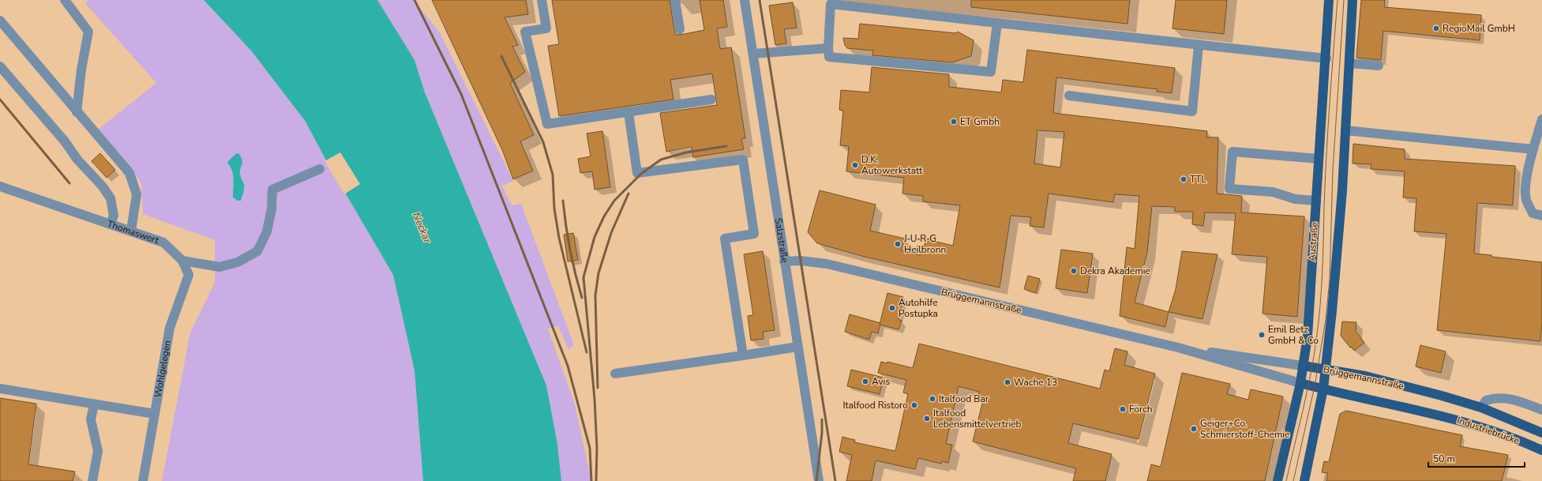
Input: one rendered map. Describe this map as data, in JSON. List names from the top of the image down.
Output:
{
  "streets": {
    "main road": ["Austraße", "Brüggemannstraße", "Industriebrücke"],
    "street": ["Thomaswert", "Salzstraße", "Wohlgelegen"]
  },
  "crossings": [
    ["Thomaswert", "Wohlgelegen"],
    ["Salzstraße", "Brüggemannstraße"],
    ["Austraße", "Brüggemannstraße"],
    ["Brüggemannstraße", "Industriebrücke"]
  ],
  "water": ["Neckar"],
  "places": [
    "RegioMail GmbH",
    "ET Gmbh",
    "D.K. Autowerkstatt",
    "TTL",
    "J⁃U⁃R⁃G Heilbronn",
    "Dekra Akademie",
    "Autohilfe Postupka",
    "Emil Betz GmbH & Co",
    "Avis",
    "Wache 13",
    "Italfood Bar",
    "Italfood Ristoro",
    "Förch",
    "Italfood Lebensmittelvertrieb",
    "Geiger+Co. Schmierstoff-Chemie"
  ],
  "scale_bar": "50 m"
}
